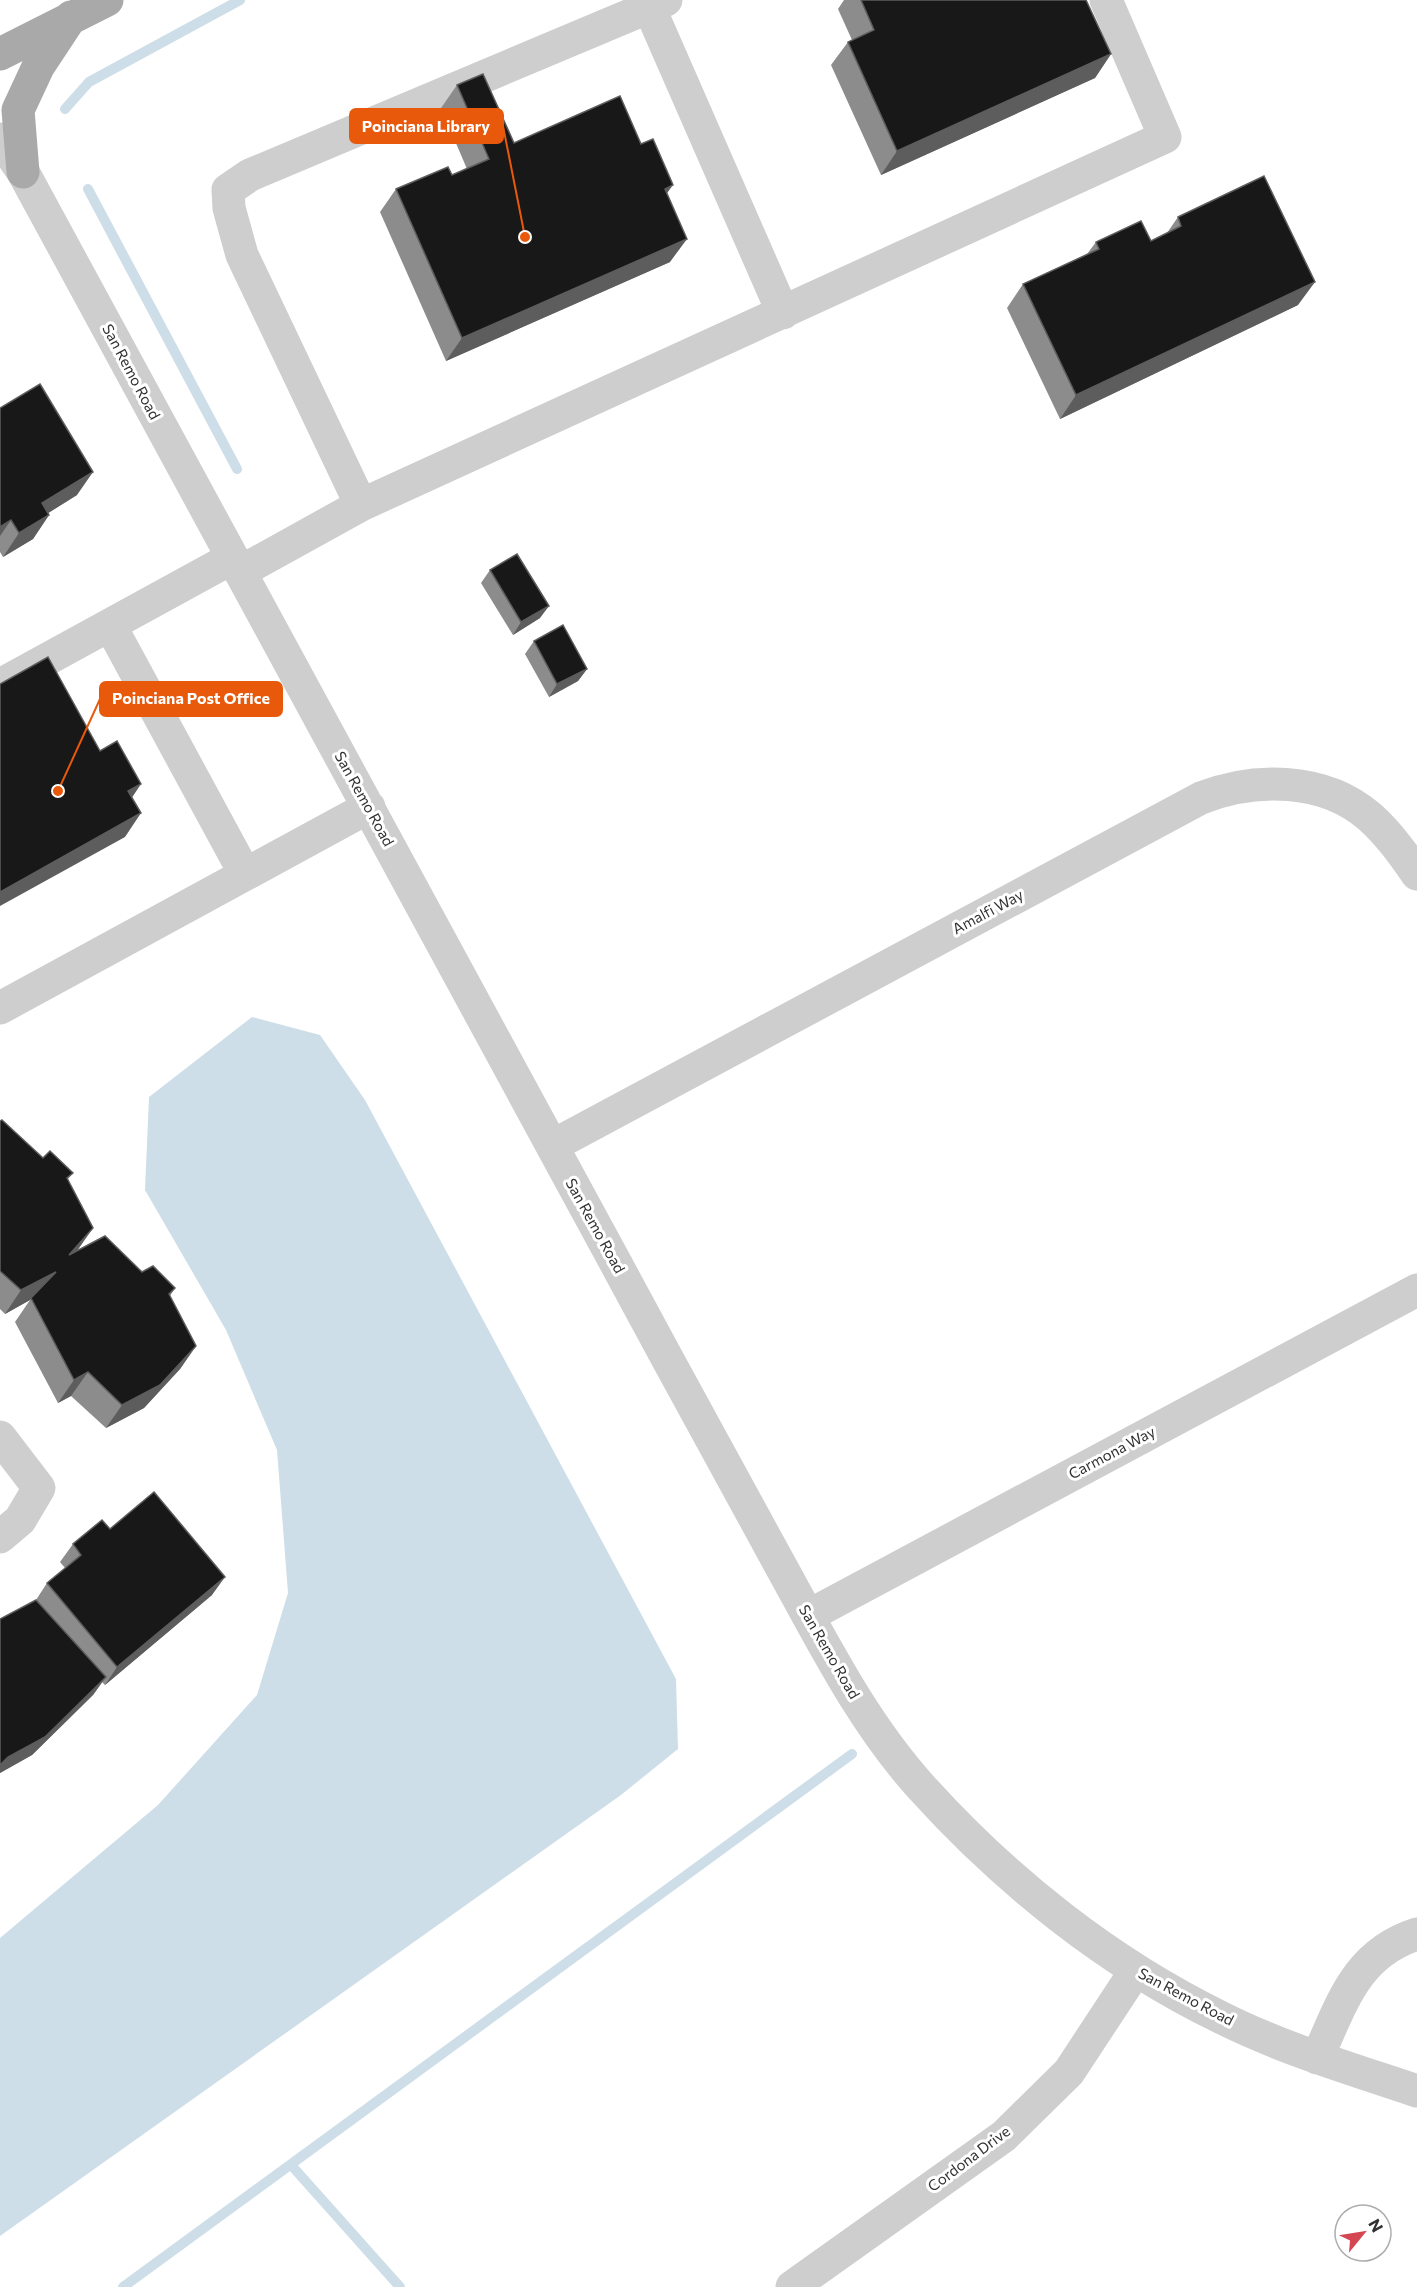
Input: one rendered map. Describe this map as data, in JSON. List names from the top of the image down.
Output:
{
  "streets": {
    "street": [
      "San Remo Road",
      "Amalfi Way",
      "Carmona Way",
      "Cordona Drive"
    ]
  },
  "crossings": [
    ["San Remo Road", "Amalfi Way"],
    ["San Remo Road", "Carmona Way"],
    ["San Remo Road", "Cordona Drive"]
  ],
  "places": ["Poinciana Library", "Poinciana Post Office"],
  "north": "top right"
}
